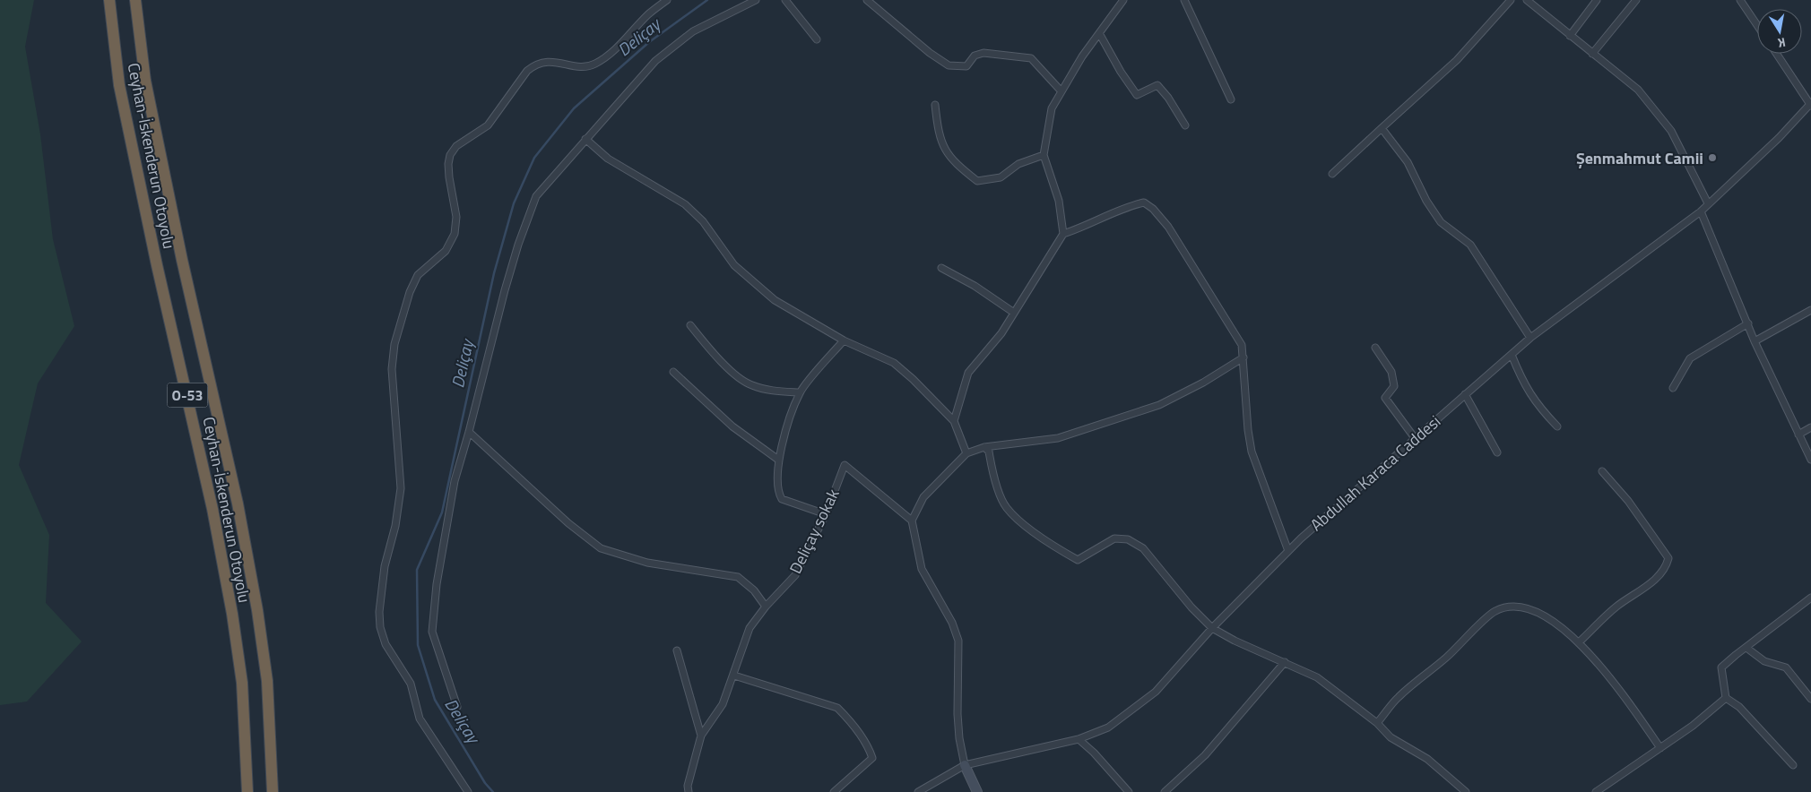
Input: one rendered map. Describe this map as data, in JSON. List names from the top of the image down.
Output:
{
  "streets": {
    "highway": ["Ceyhan-İskenderun Otoyolu", "O-53"],
    "street": ["Abdullah Karaca Caddesi", "Deliçay sokak"]
  },
  "water": ["Deliçay"],
  "places": ["Şenmahmut Camii"],
  "north": "bottom"
}
